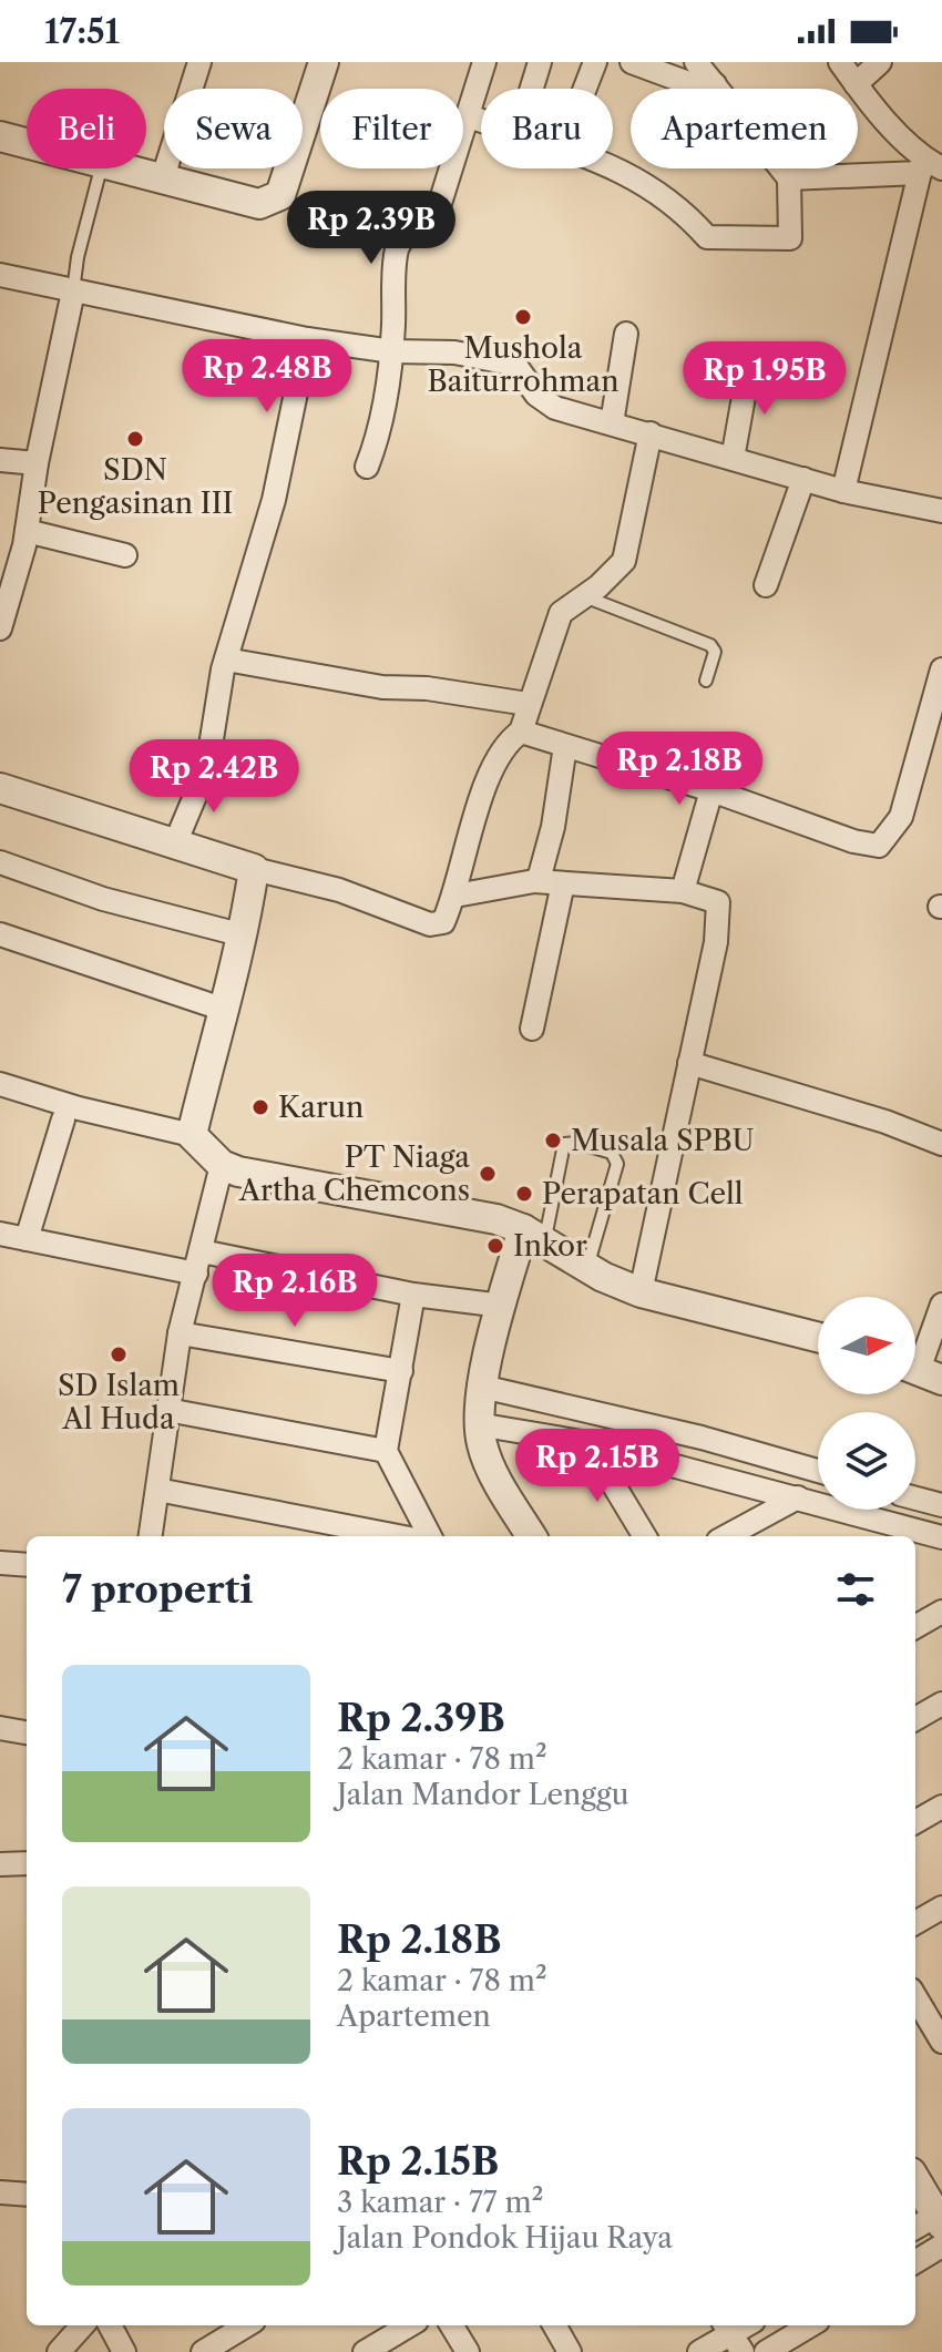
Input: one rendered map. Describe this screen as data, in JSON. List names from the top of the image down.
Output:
{
  "places": [
    "Mushola Baiturrohman",
    "SDN Pengasinan III",
    "Karun",
    "Musala SPBU",
    "PT Niaga Artha Chemcons",
    "Perapatan Cell",
    "Inkor",
    "SD Islam Al Huda"
  ],
  "north": "right",
  "page": {
    "status": "17:51",
    "chip": [
      "Beli",
      "Sewa",
      "Filter",
      "Baru",
      "Apartemen"
    ],
    "price": [
      "Rp 2.39B",
      "Rp 2.48B",
      "Rp 1.95B",
      "Rp 2.18B",
      "Rp 2.42B",
      "Rp 2.16B",
      "Rp 2.15B"
    ],
    "heading": "7 properti",
    "list": [
      {
        "name": "Rp 2.39B",
        "note": "2 kamar · 78 m² · Jalan Mandor Lenggu"
      },
      {
        "name": "Rp 2.18B",
        "note": "2 kamar · 78 m² · Apartemen"
      },
      {
        "name": "Rp 2.15B",
        "note": "3 kamar · 77 m² · Jalan Pondok Hijau Raya"
      }
    ]
  }
}
